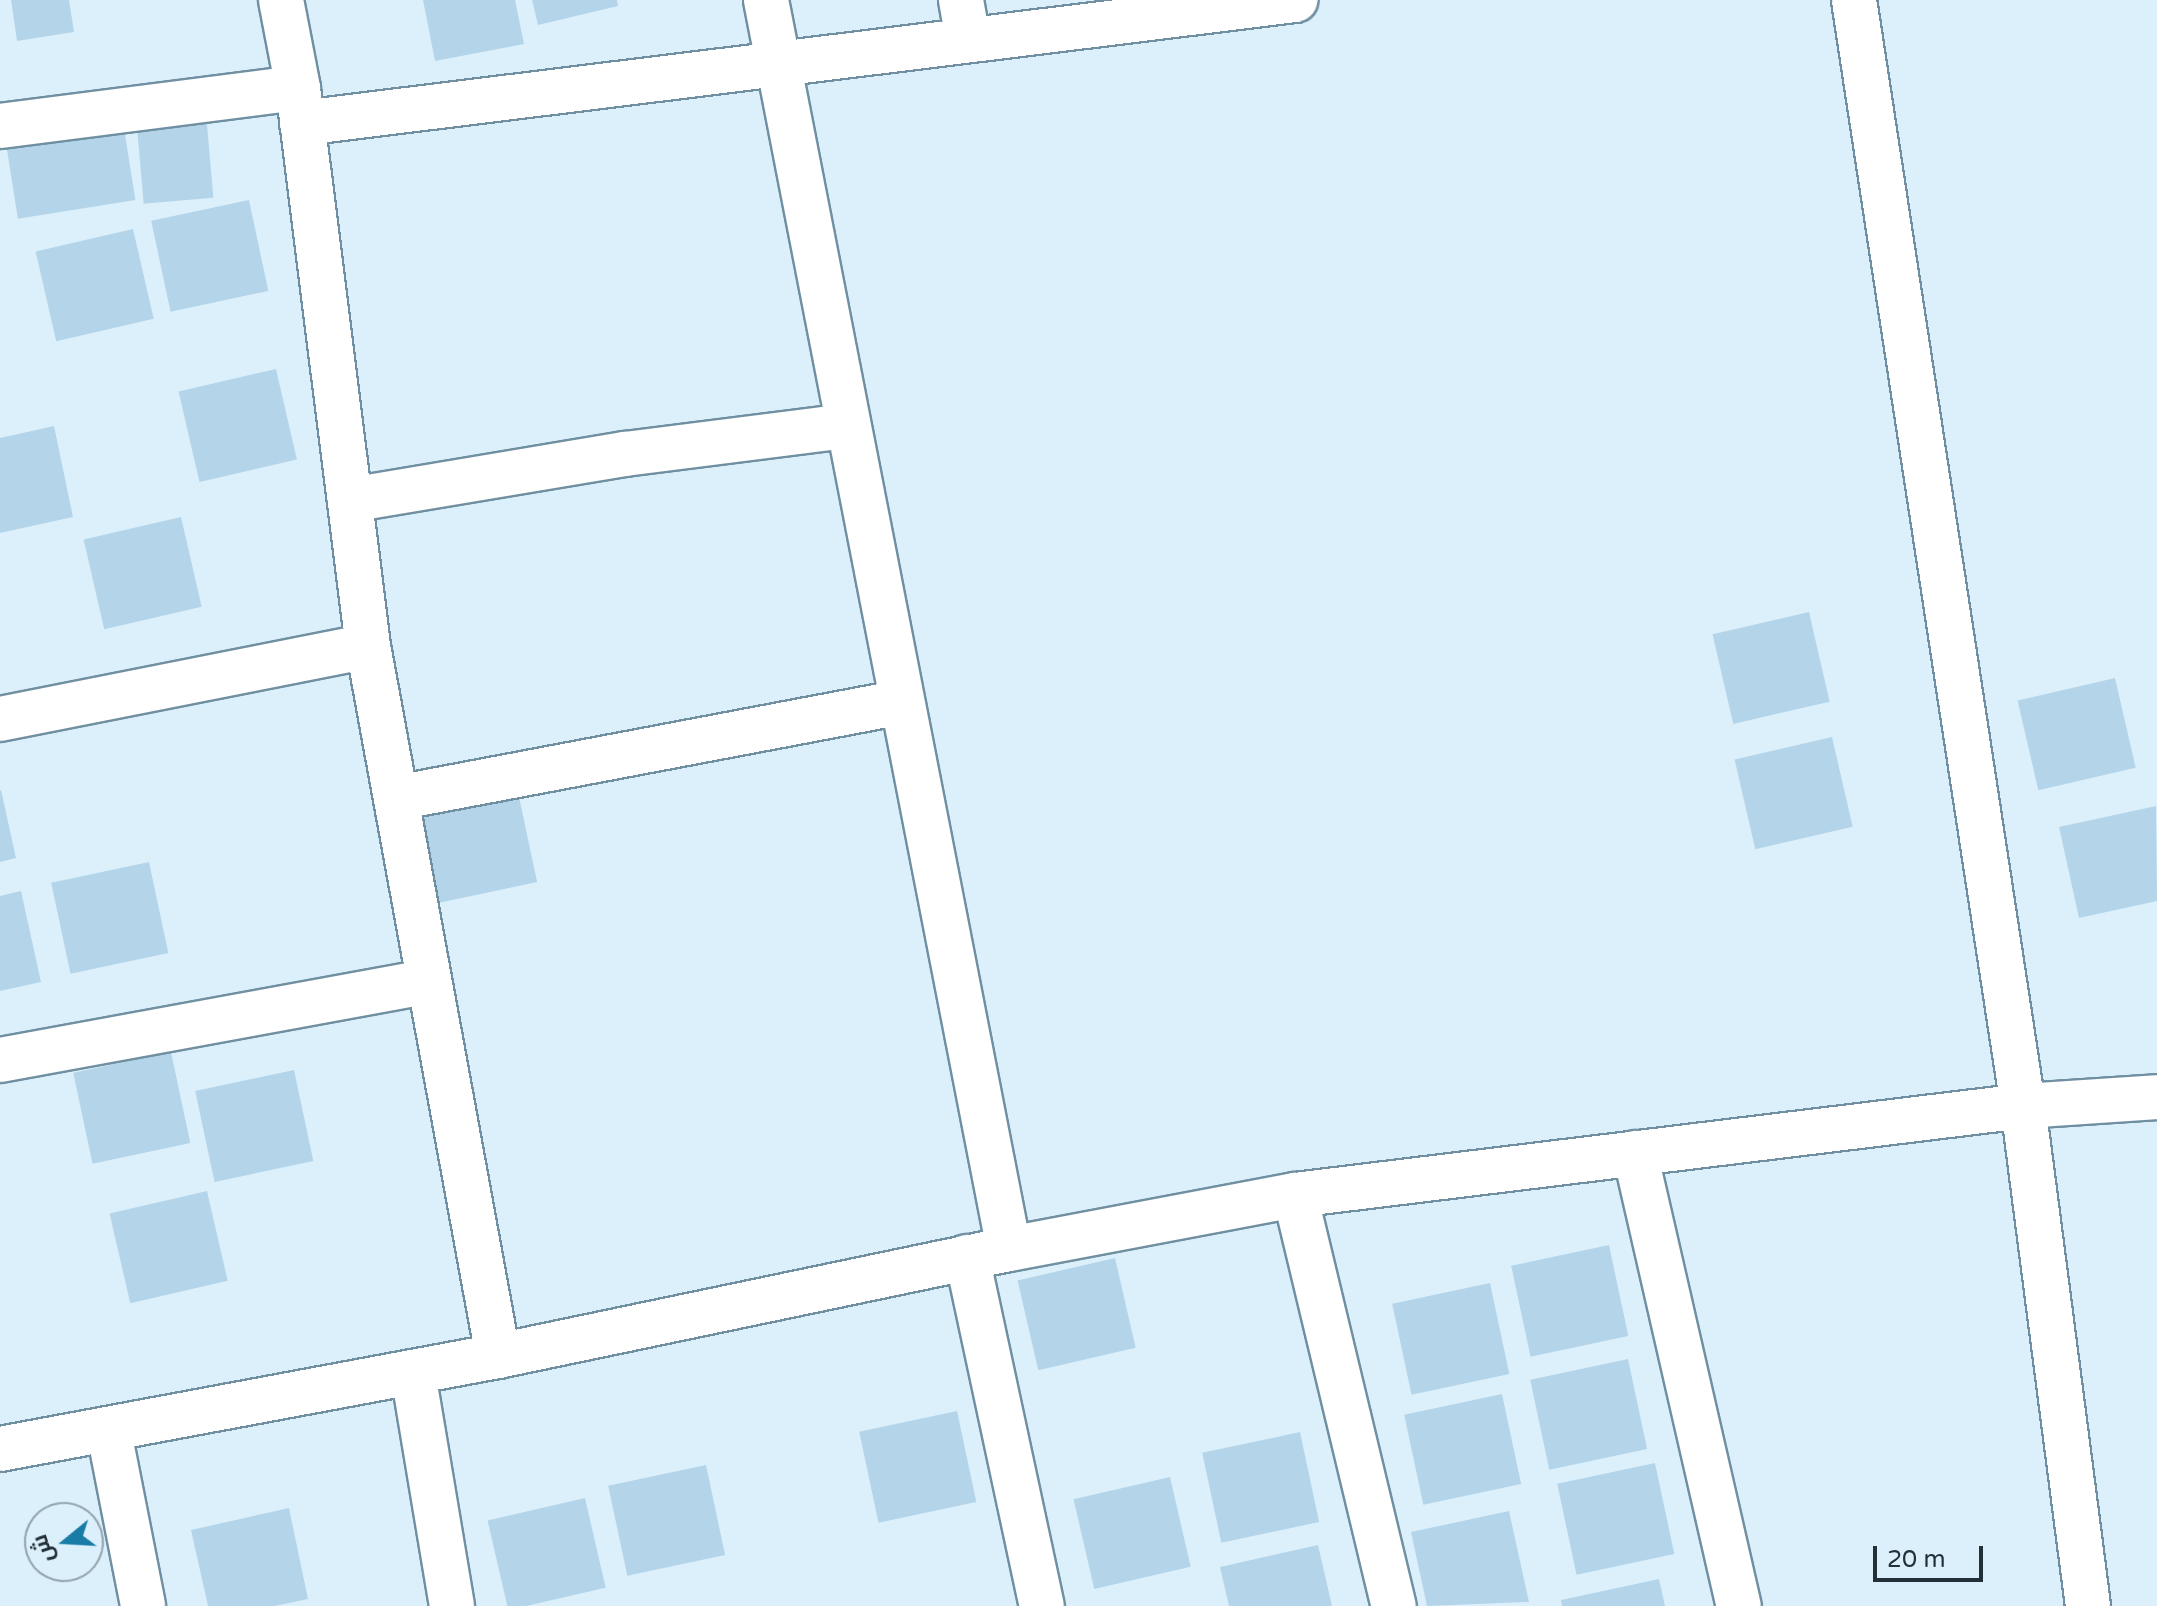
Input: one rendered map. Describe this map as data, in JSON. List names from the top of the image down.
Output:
{
  "scale_bar": "20 m",
  "north": "left"
}
